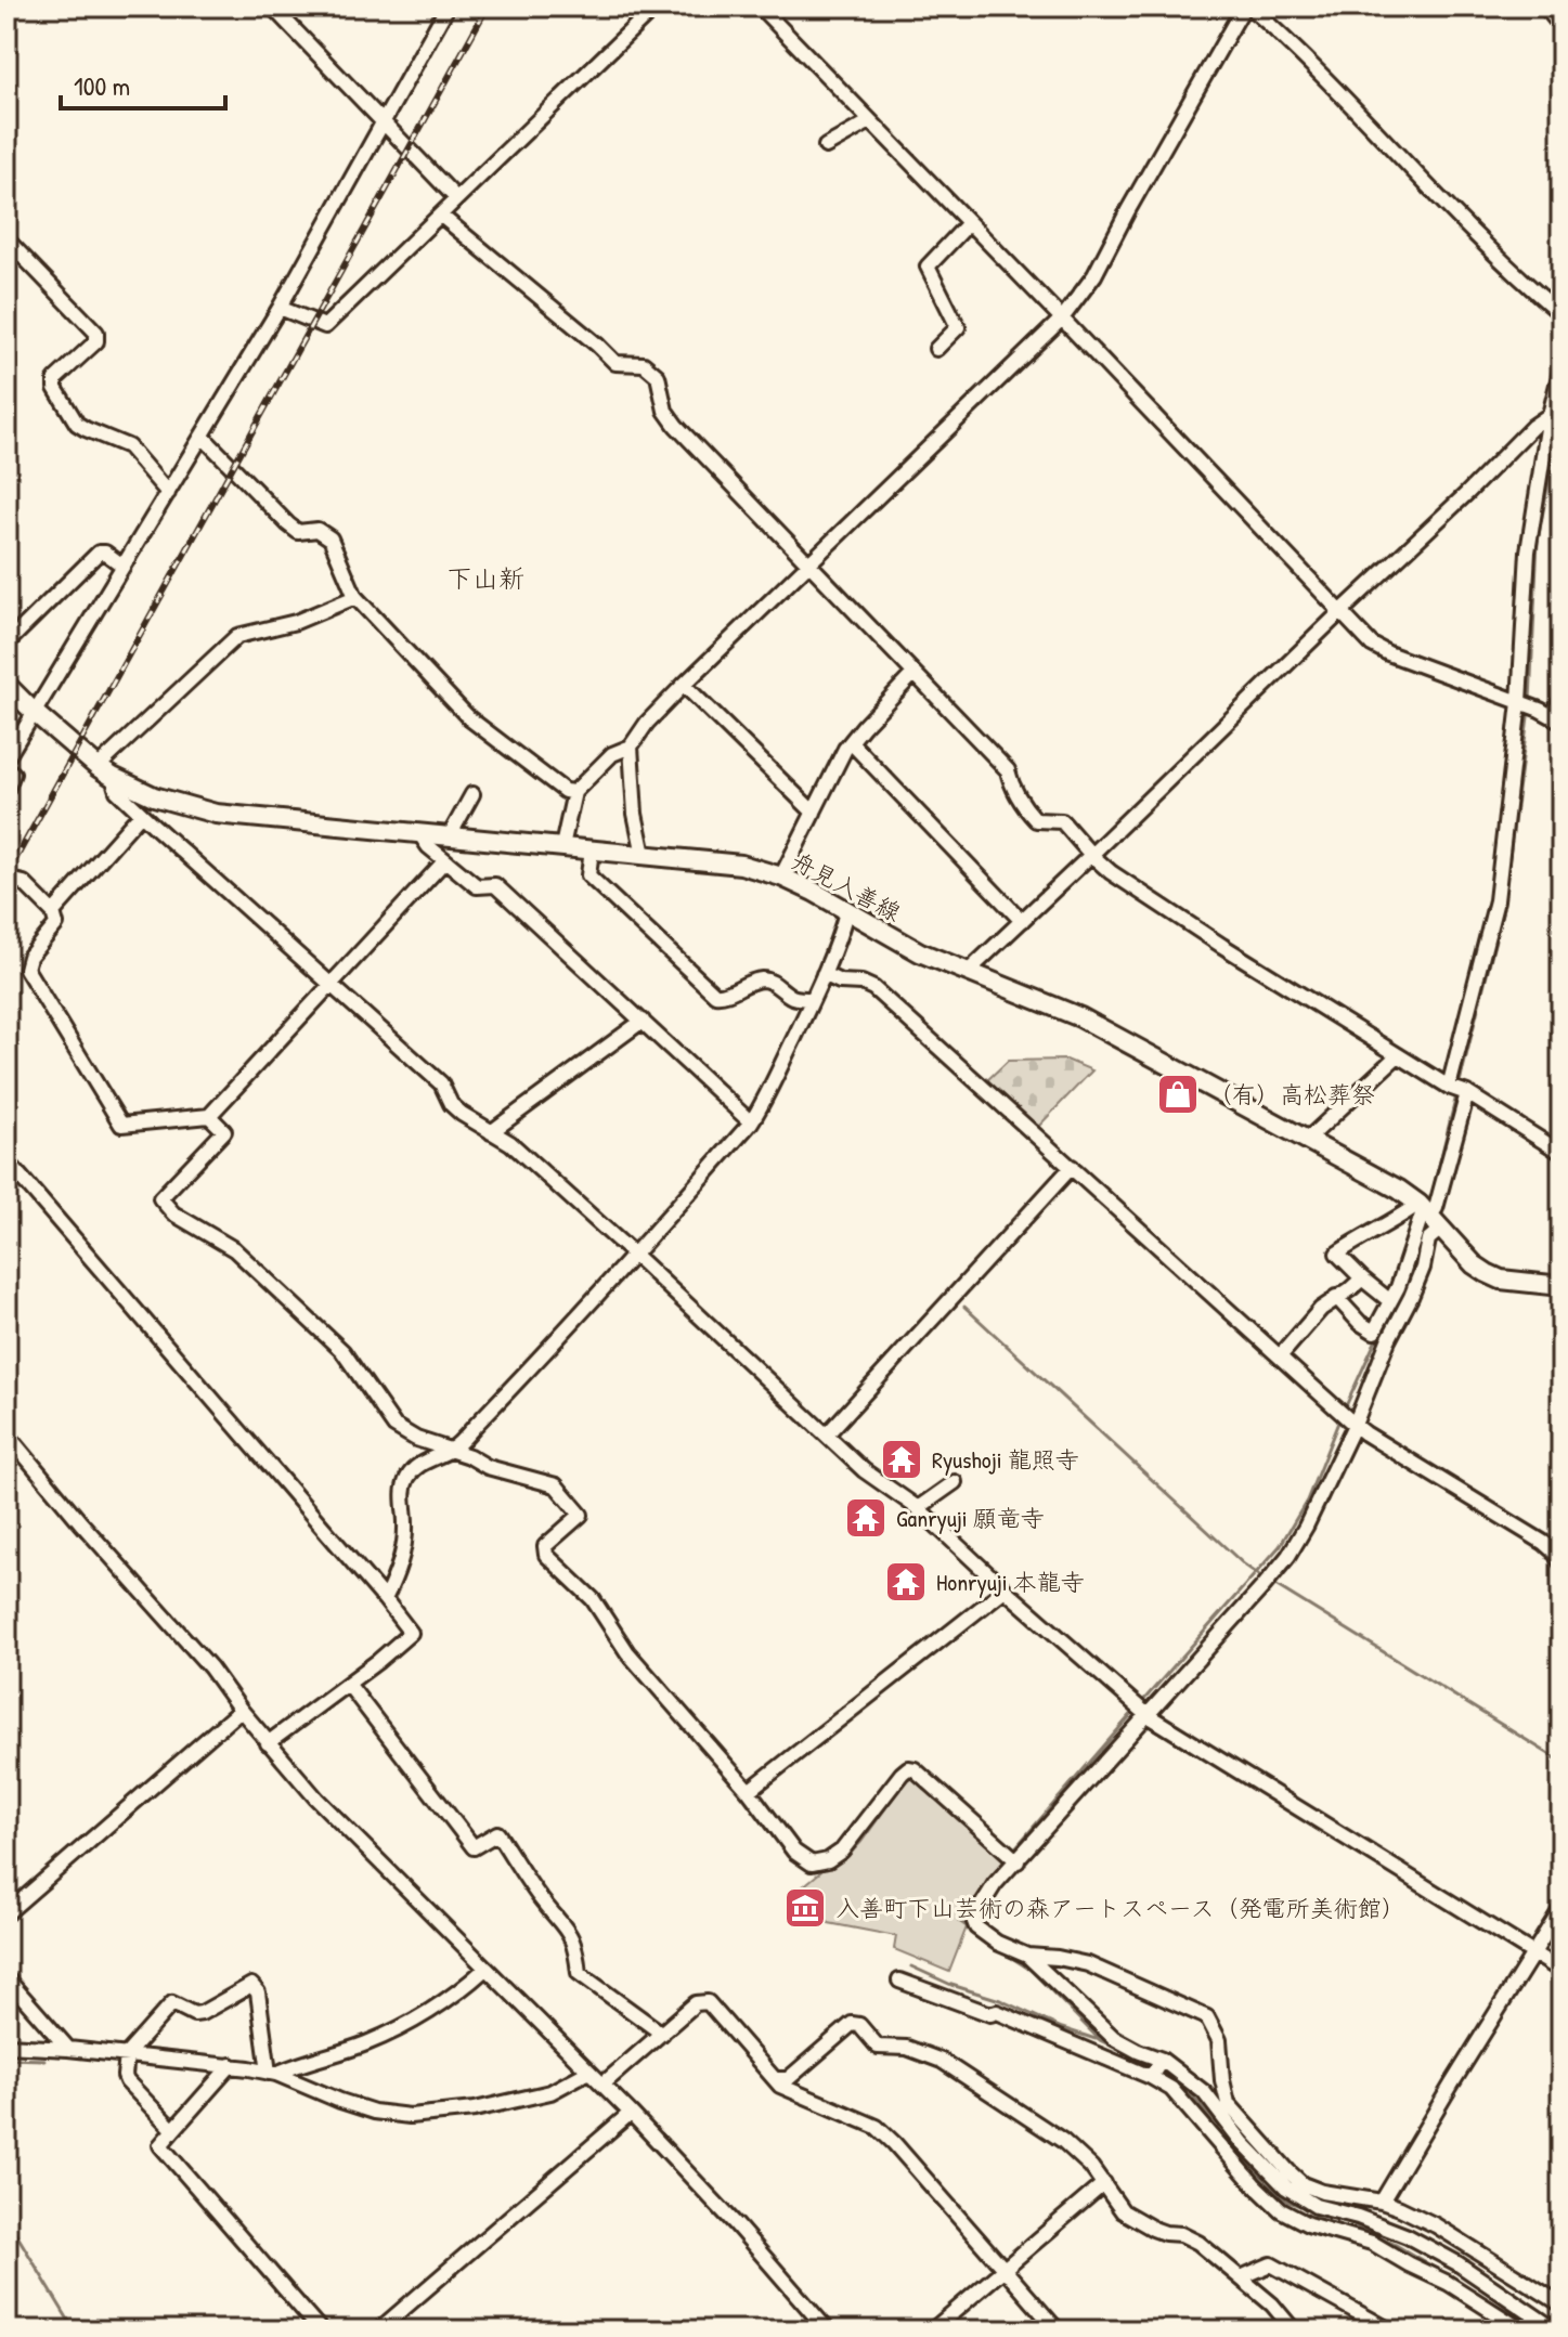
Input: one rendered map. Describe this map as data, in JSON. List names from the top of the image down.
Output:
{
  "streets": {
    "main road": ["舟見入善線"]
  },
  "districts": ["下山新"],
  "places": {
    "shop": ["（有）高松葬祭"],
    "temple": ["Ryushoji 龍照寺", "Ganryuji 願竜寺", "Honryuji 本龍寺"],
    "museum": ["入善町下山芸術の森アートスペース（発電所美術館）"]
  },
  "scale_bar": "100 m"
}
